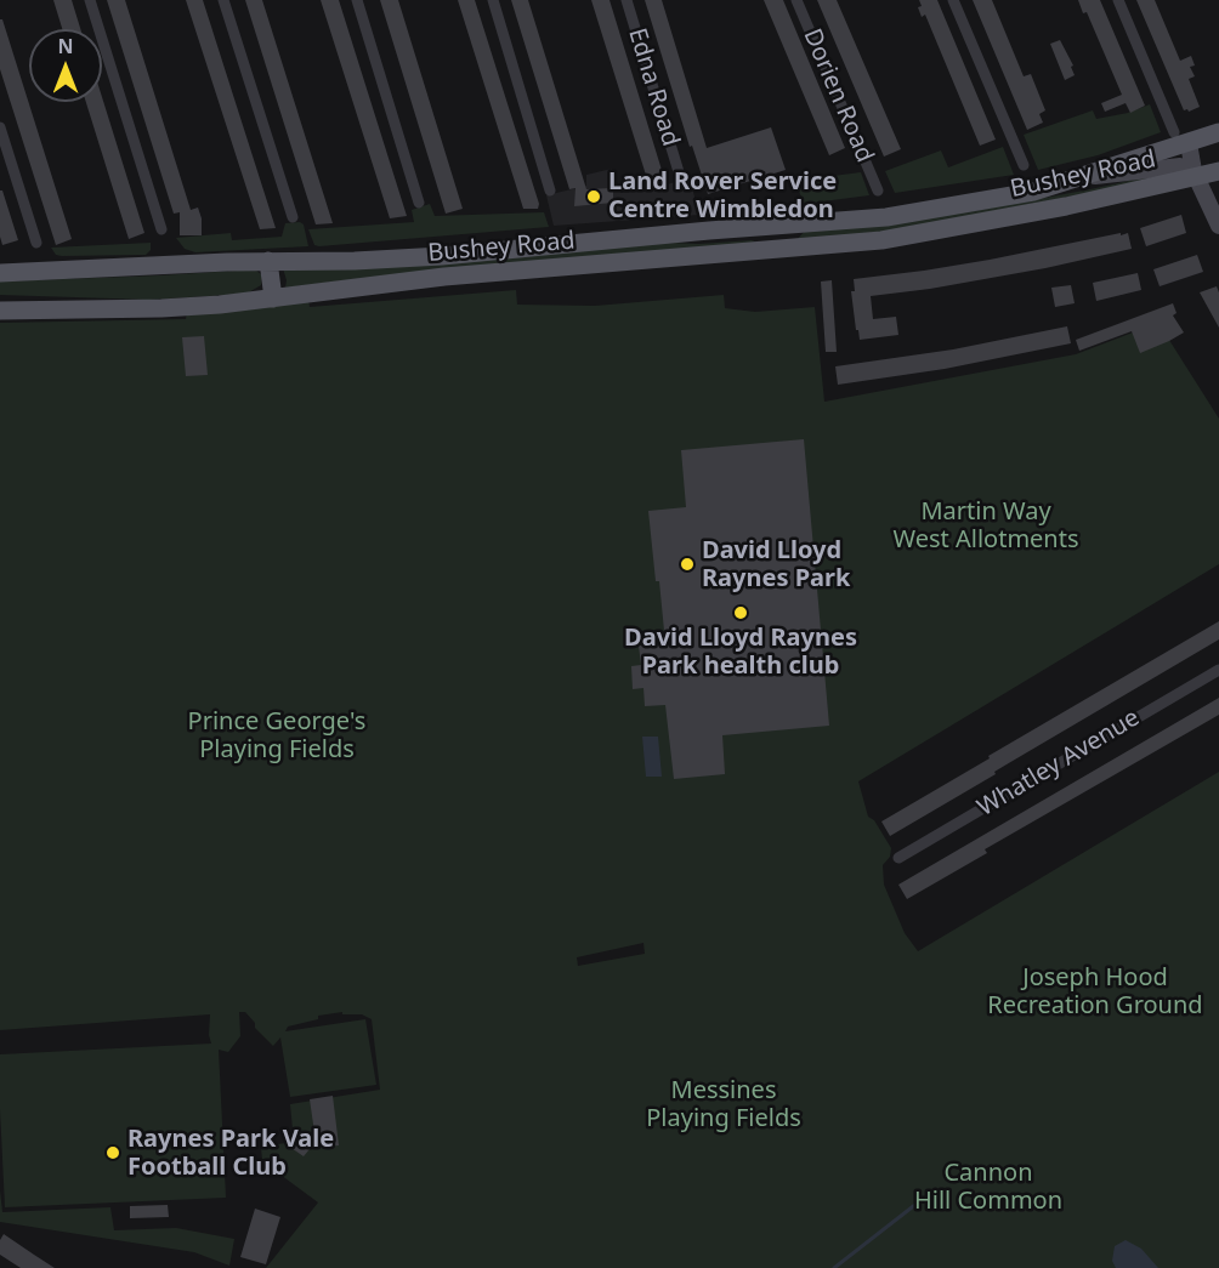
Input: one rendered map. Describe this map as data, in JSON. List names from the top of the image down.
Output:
{
  "streets": {
    "main road": ["Bushey Road"],
    "street": ["Edna Road", "Dorien Road", "Whatley Avenue"]
  },
  "parks": [
    "Martin Way West Allotments",
    "Prince George's Playing Fields",
    "Joseph Hood Recreation Ground",
    "Messines Playing Fields",
    "Cannon Hill Common"
  ],
  "places": [
    "Land Rover Service Centre Wimbledon",
    "David Lloyd Raynes Park",
    "David Lloyd Raynes Park health club",
    "Raynes Park Vale Football Club"
  ],
  "north": "top"
}
